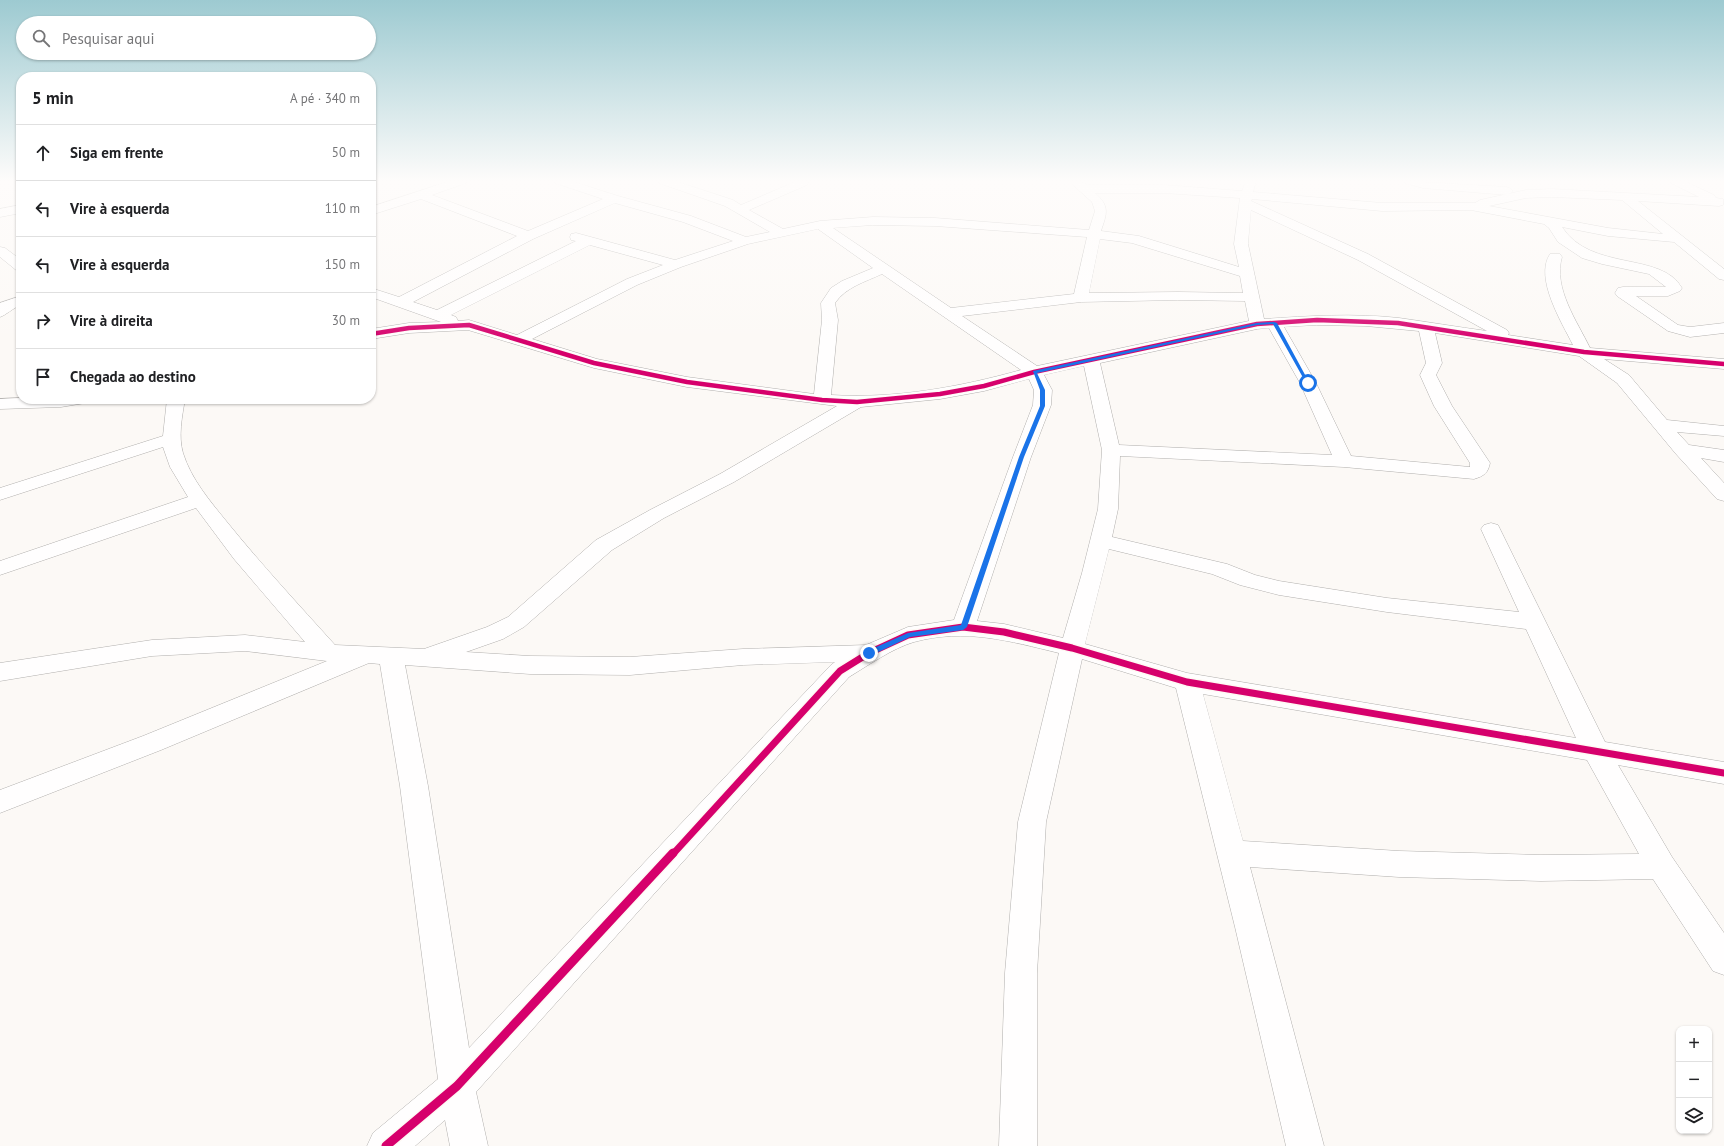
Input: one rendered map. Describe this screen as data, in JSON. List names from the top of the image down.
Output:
{
  "page": {
    "search": "Pesquisar aqui",
    "heading": ["5 min", "A pé · 340 m"],
    "list": [
      ["Siga em frente", "50 m"],
      ["Vire à esquerda", "110 m"],
      ["Vire à esquerda", "150 m"],
      ["Vire à direita", "30 m"],
      "Chegada ao destino"
    ],
    "map_buttons": ["+", "−"]
  }
}
